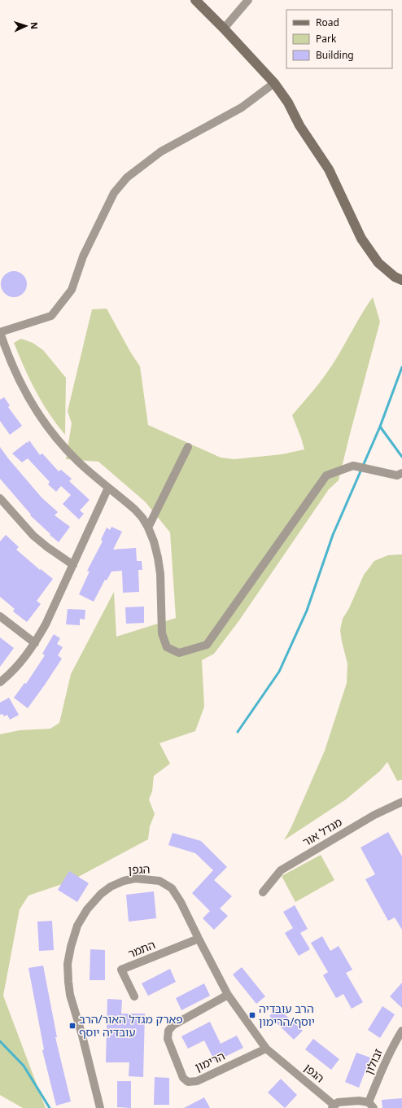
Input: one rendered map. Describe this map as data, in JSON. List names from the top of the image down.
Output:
{
  "streets": {
    "street": [
      "מגדל אור",
      "הגפן",
      "התמר",
      "הרימון",
      "זבולון"
    ]
  },
  "crossings": [
    ["הגפן", "התמר"],
    ["הגפן", "הרימון"]
  ],
  "places": {
    "transit": ["הרב עובדיה יוסף/הרימון", "פארק מגדל האור/הרב עובדיה יוסף"]
  },
  "legend": ["Road", "Park", "Building"],
  "north": "right"
}
